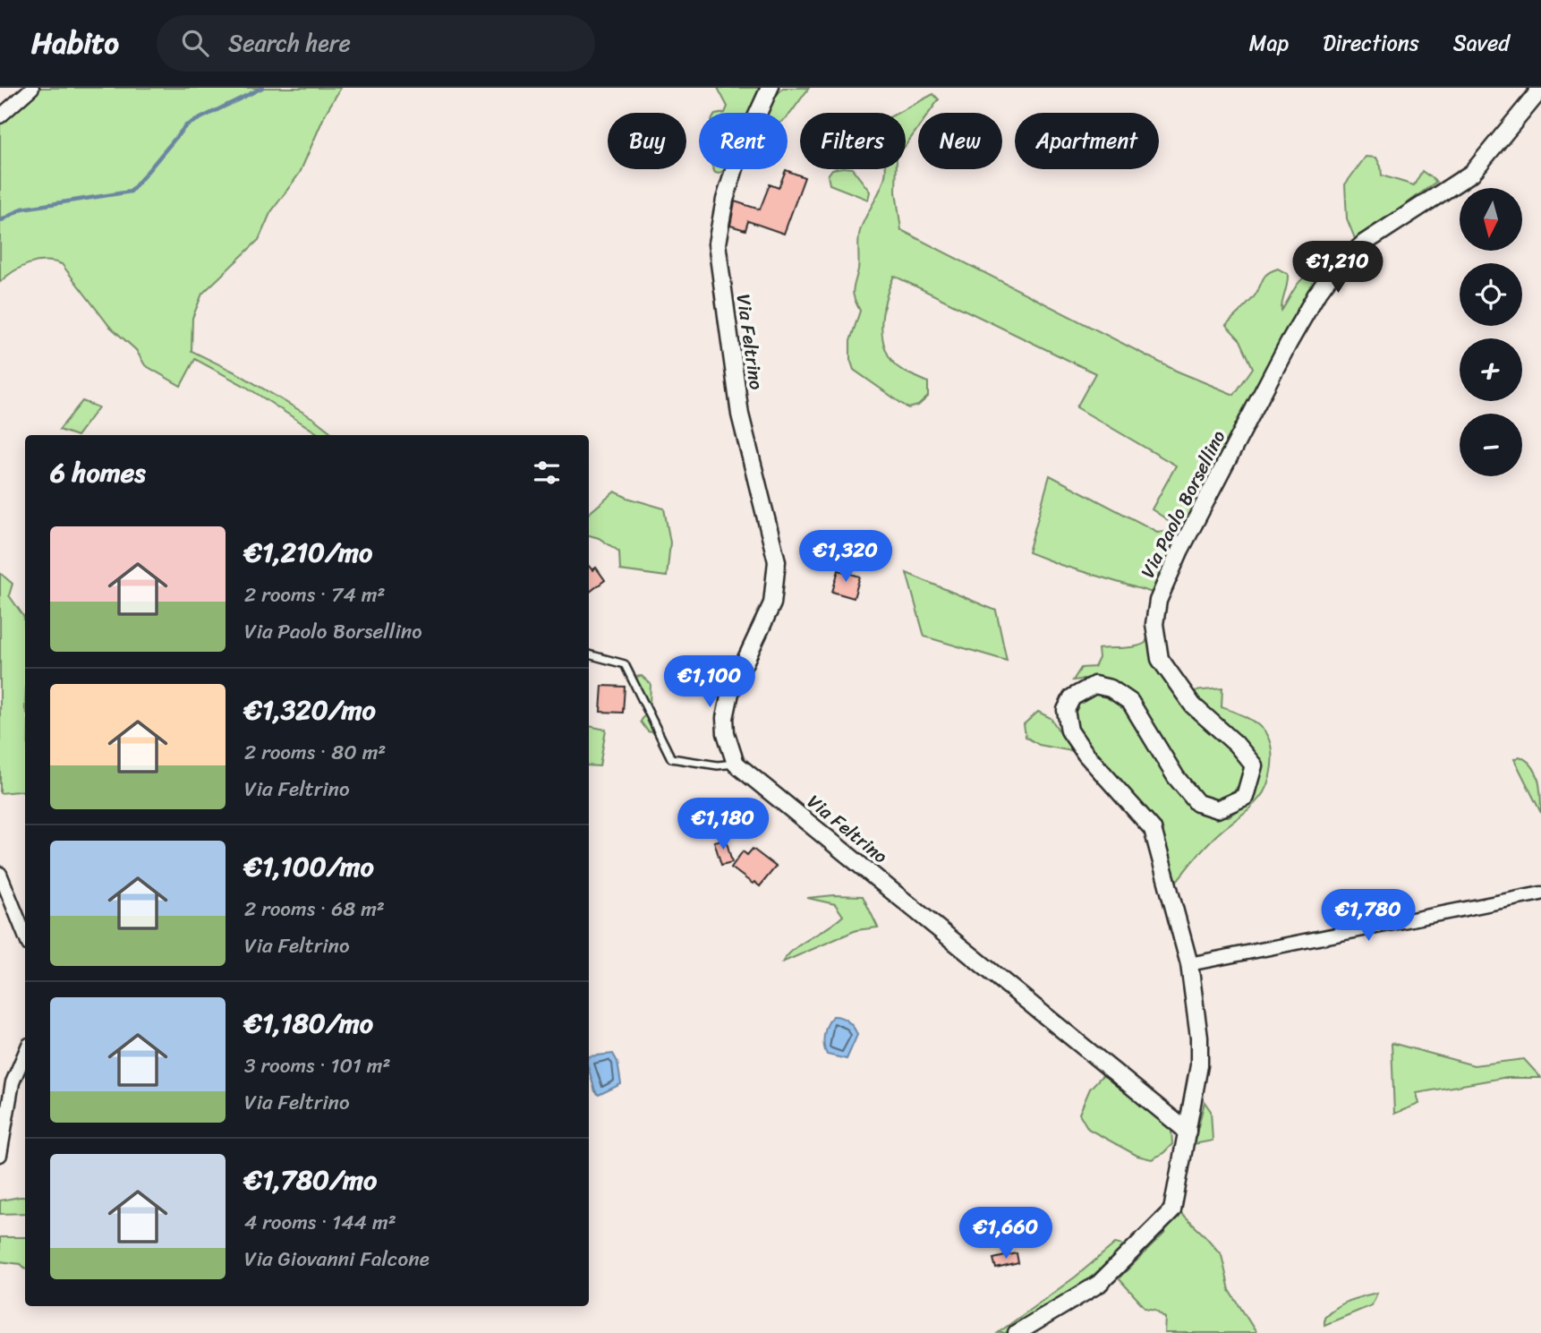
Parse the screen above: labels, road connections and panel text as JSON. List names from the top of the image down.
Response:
{
  "streets": {
    "street": ["Via Feltrino", "Via Paolo Borsellino"]
  },
  "crossings": [
    ["Via Feltrino", "Via Paolo Borsellino"]
  ],
  "north": "bottom",
  "page": {
    "header": "Habito",
    "search": "Search here",
    "nav": ["Map", "Directions", "Saved"],
    "chip": [
      "Buy",
      "Rent",
      "Filters",
      "New",
      "Apartment"
    ],
    "map_buttons": ["+", "−"],
    "price": [
      "€1,210",
      "€1,320",
      "€1,100",
      "€1,180",
      "€1,780",
      "€1,660"
    ],
    "heading": "6 homes",
    "list": [
      {
        "name": "€1,210/mo",
        "note": "2 rooms · 74 m² · Via Paolo Borsellino"
      },
      {
        "name": "€1,320/mo",
        "note": "2 rooms · 80 m² · Via Feltrino"
      },
      {
        "name": "€1,100/mo",
        "note": "2 rooms · 68 m² · Via Feltrino"
      },
      {
        "name": "€1,180/mo",
        "note": "3 rooms · 101 m² · Via Feltrino"
      },
      {
        "name": "€1,780/mo",
        "note": "4 rooms · 144 m² · Via Giovanni Falcone"
      }
    ]
  }
}
